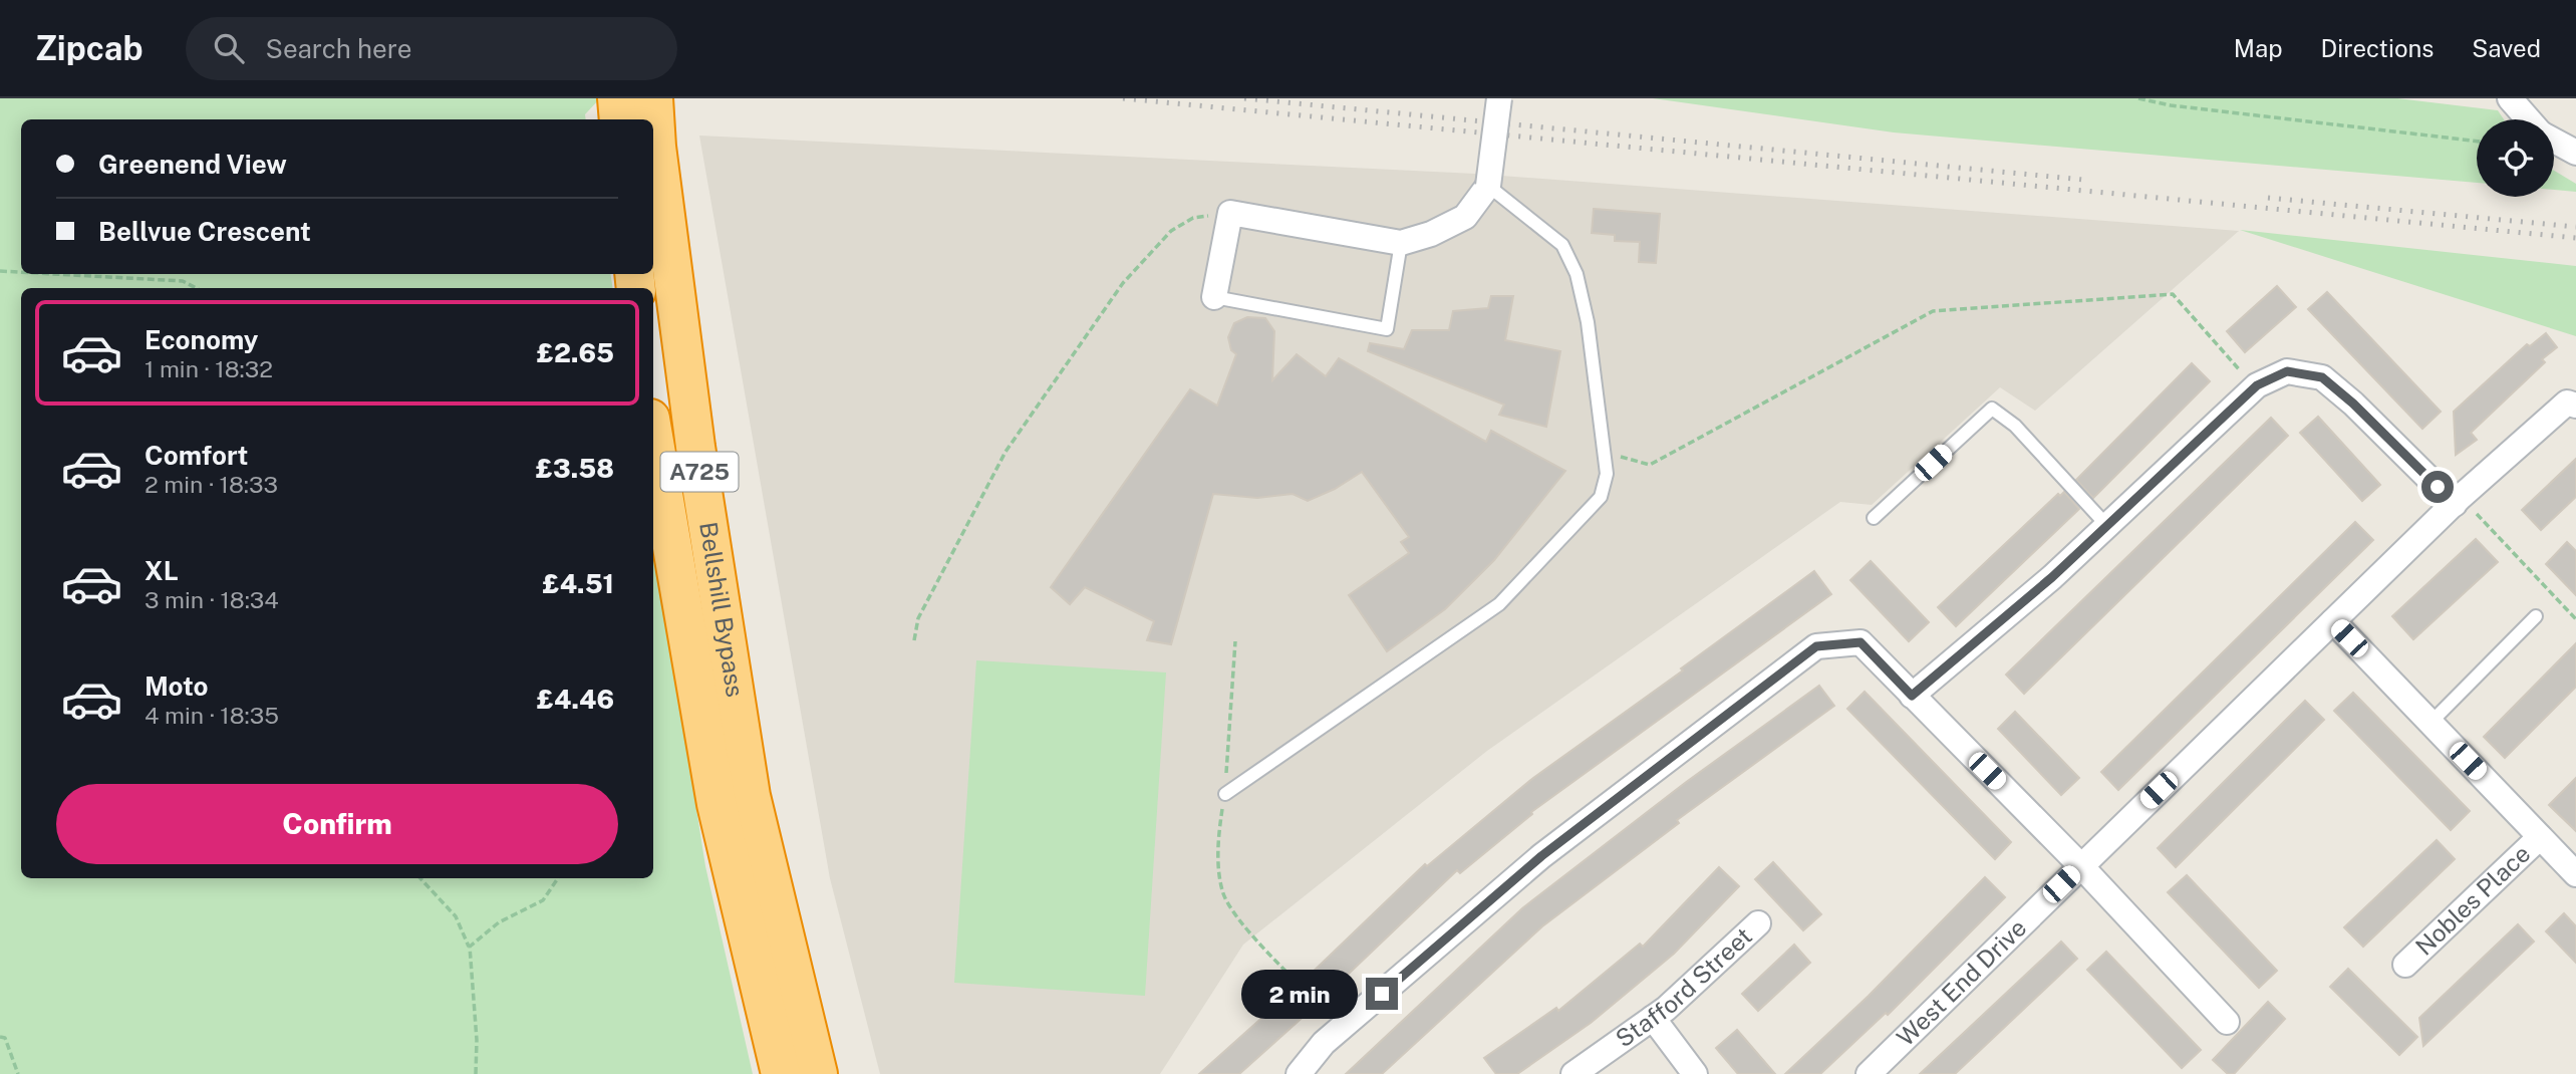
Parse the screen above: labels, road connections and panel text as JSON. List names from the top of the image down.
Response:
{
  "streets": {
    "highway": ["A725", "Bellshill Bypass"],
    "street": ["Nobles Place", "West End Drive", "Stafford Street"]
  },
  "page": {
    "header": "Zipcab",
    "search": "Search here",
    "nav": ["Map", "Directions", "Saved"],
    "banner": ["Greenend View", "Bellvue Crescent"],
    "list": [
      {
        "name": "Economy",
        "note": "1 min · 18:32",
        "value": "£2.65"
      },
      {
        "name": "Comfort",
        "note": "2 min · 18:33",
        "value": "£3.58"
      },
      {
        "name": "XL",
        "note": "3 min · 18:34",
        "value": "£4.51"
      },
      {
        "name": "Moto",
        "note": "4 min · 18:35",
        "value": "£4.46"
      }
    ],
    "buttons": "Confirm",
    "bubble": "2 min"
  }
}
